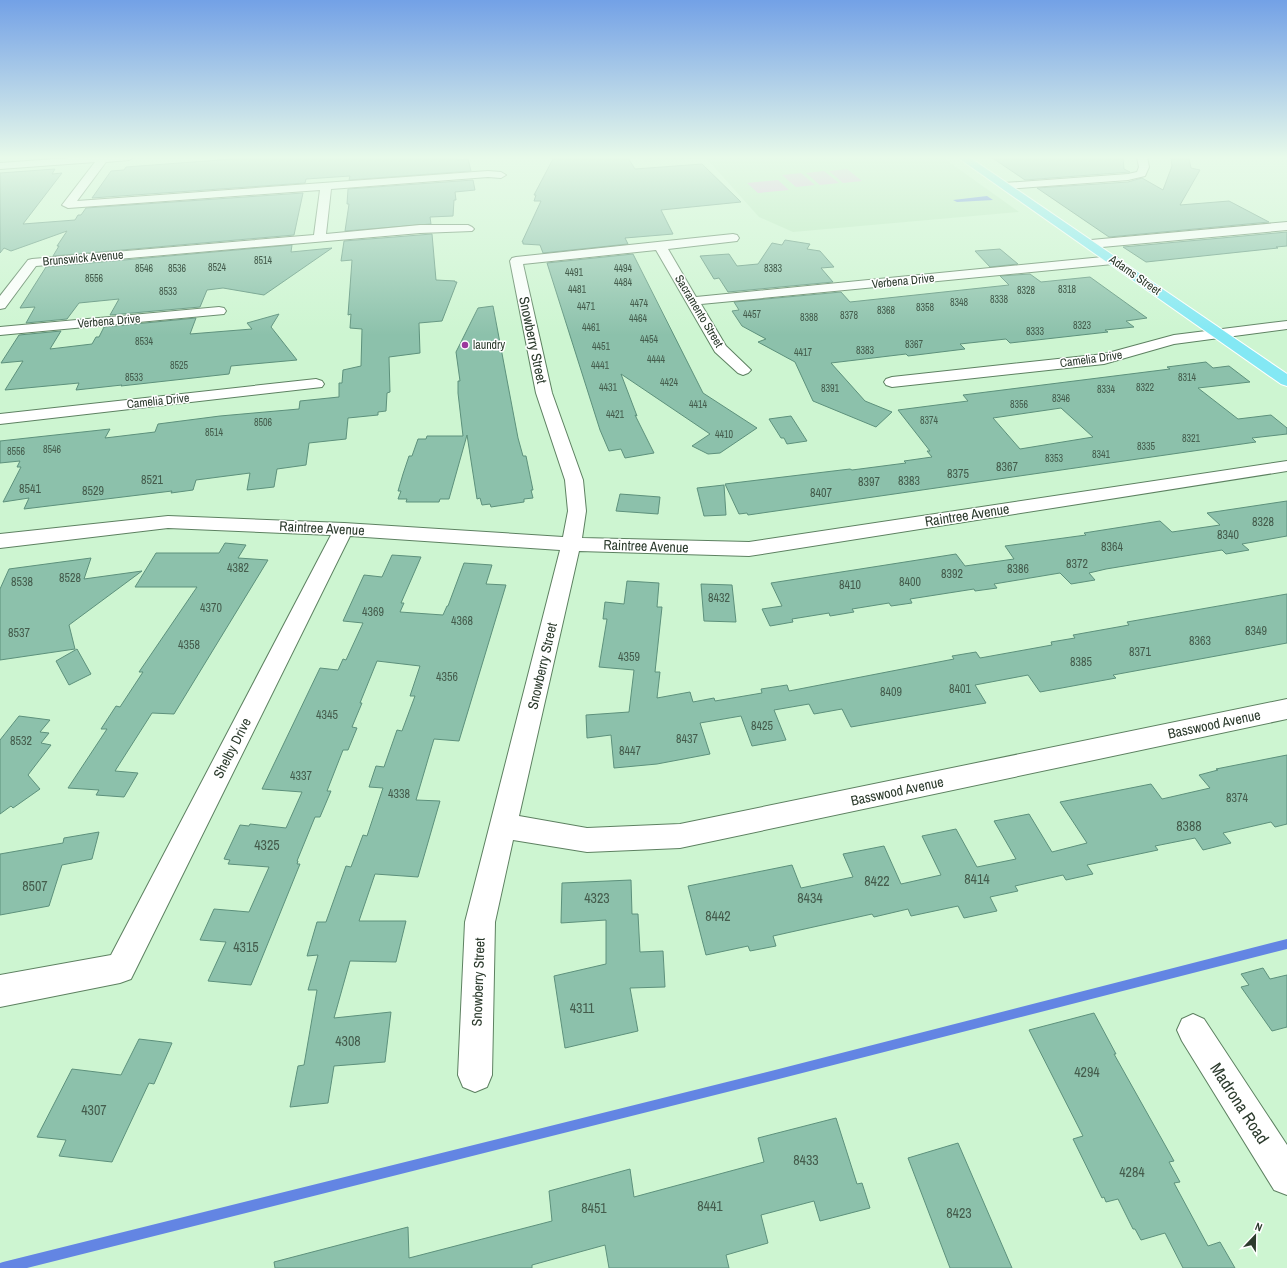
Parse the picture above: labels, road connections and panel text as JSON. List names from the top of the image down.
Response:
{
  "streets": {
    "main road": ["Adams Street"],
    "street": [
      "Brunswick Avenue",
      "Verbena Drive",
      "Sacramento Street",
      "Snowberry Street",
      "Camelia Drive",
      "Raintree Avenue",
      "Basswood Avenue",
      "Shelby Drive",
      "Madrona Road"
    ]
  },
  "crossings": [
    ["Adams Street", "Verbena Drive"],
    ["Adams Street", "Camelia Drive"],
    ["Verbena Drive", "Sacramento Street"],
    ["Sacramento Street", "Snowberry Street"],
    ["Snowberry Street", "Raintree Avenue"],
    ["Snowberry Street", "Basswood Avenue"],
    ["Raintree Avenue", "Shelby Drive"]
  ],
  "places": ["laundry"],
  "house_numbers": [
    "8514",
    "8524",
    "8546",
    "8536",
    "4494",
    "8383",
    "4491",
    "8556",
    "4484",
    "4481",
    "8318",
    "8328",
    "8533",
    "8338",
    "8348",
    "4474",
    "4471",
    "8358",
    "8368",
    "4457",
    "8378",
    "8388",
    "4464",
    "8323",
    "4461",
    "8333",
    "4454",
    "8534",
    "8367",
    "4451",
    "8383",
    "4417",
    "4444",
    "8525",
    "4441",
    "8533",
    "8314",
    "4424",
    "4431",
    "8322",
    "8391",
    "8334",
    "8346",
    "4414",
    "8356",
    "4421",
    "8374",
    "8506",
    "8514",
    "4410",
    "8321",
    "8335",
    "8546",
    "8556",
    "8341",
    "8353",
    "8367",
    "8375",
    "8521",
    "8383",
    "8397",
    "8541",
    "8529",
    "8407",
    "8328",
    "8340",
    "8364",
    "8372",
    "4382",
    "8386",
    "8392",
    "8528",
    "8538",
    "8400",
    "8410",
    "8432",
    "4370",
    "4369",
    "4368",
    "8349",
    "8537",
    "8363",
    "4358",
    "8371",
    "4359",
    "8385",
    "4356",
    "8401",
    "8409",
    "4345",
    "8425",
    "8437",
    "8532",
    "8447",
    "4337",
    "4338",
    "8374",
    "8388",
    "4325",
    "8414",
    "8422",
    "8507",
    "4323",
    "8434",
    "8442",
    "4315",
    "4311",
    "4308",
    "4294",
    "4307",
    "8433",
    "4284",
    "8441",
    "8451",
    "8423"
  ],
  "north": "top"
}
